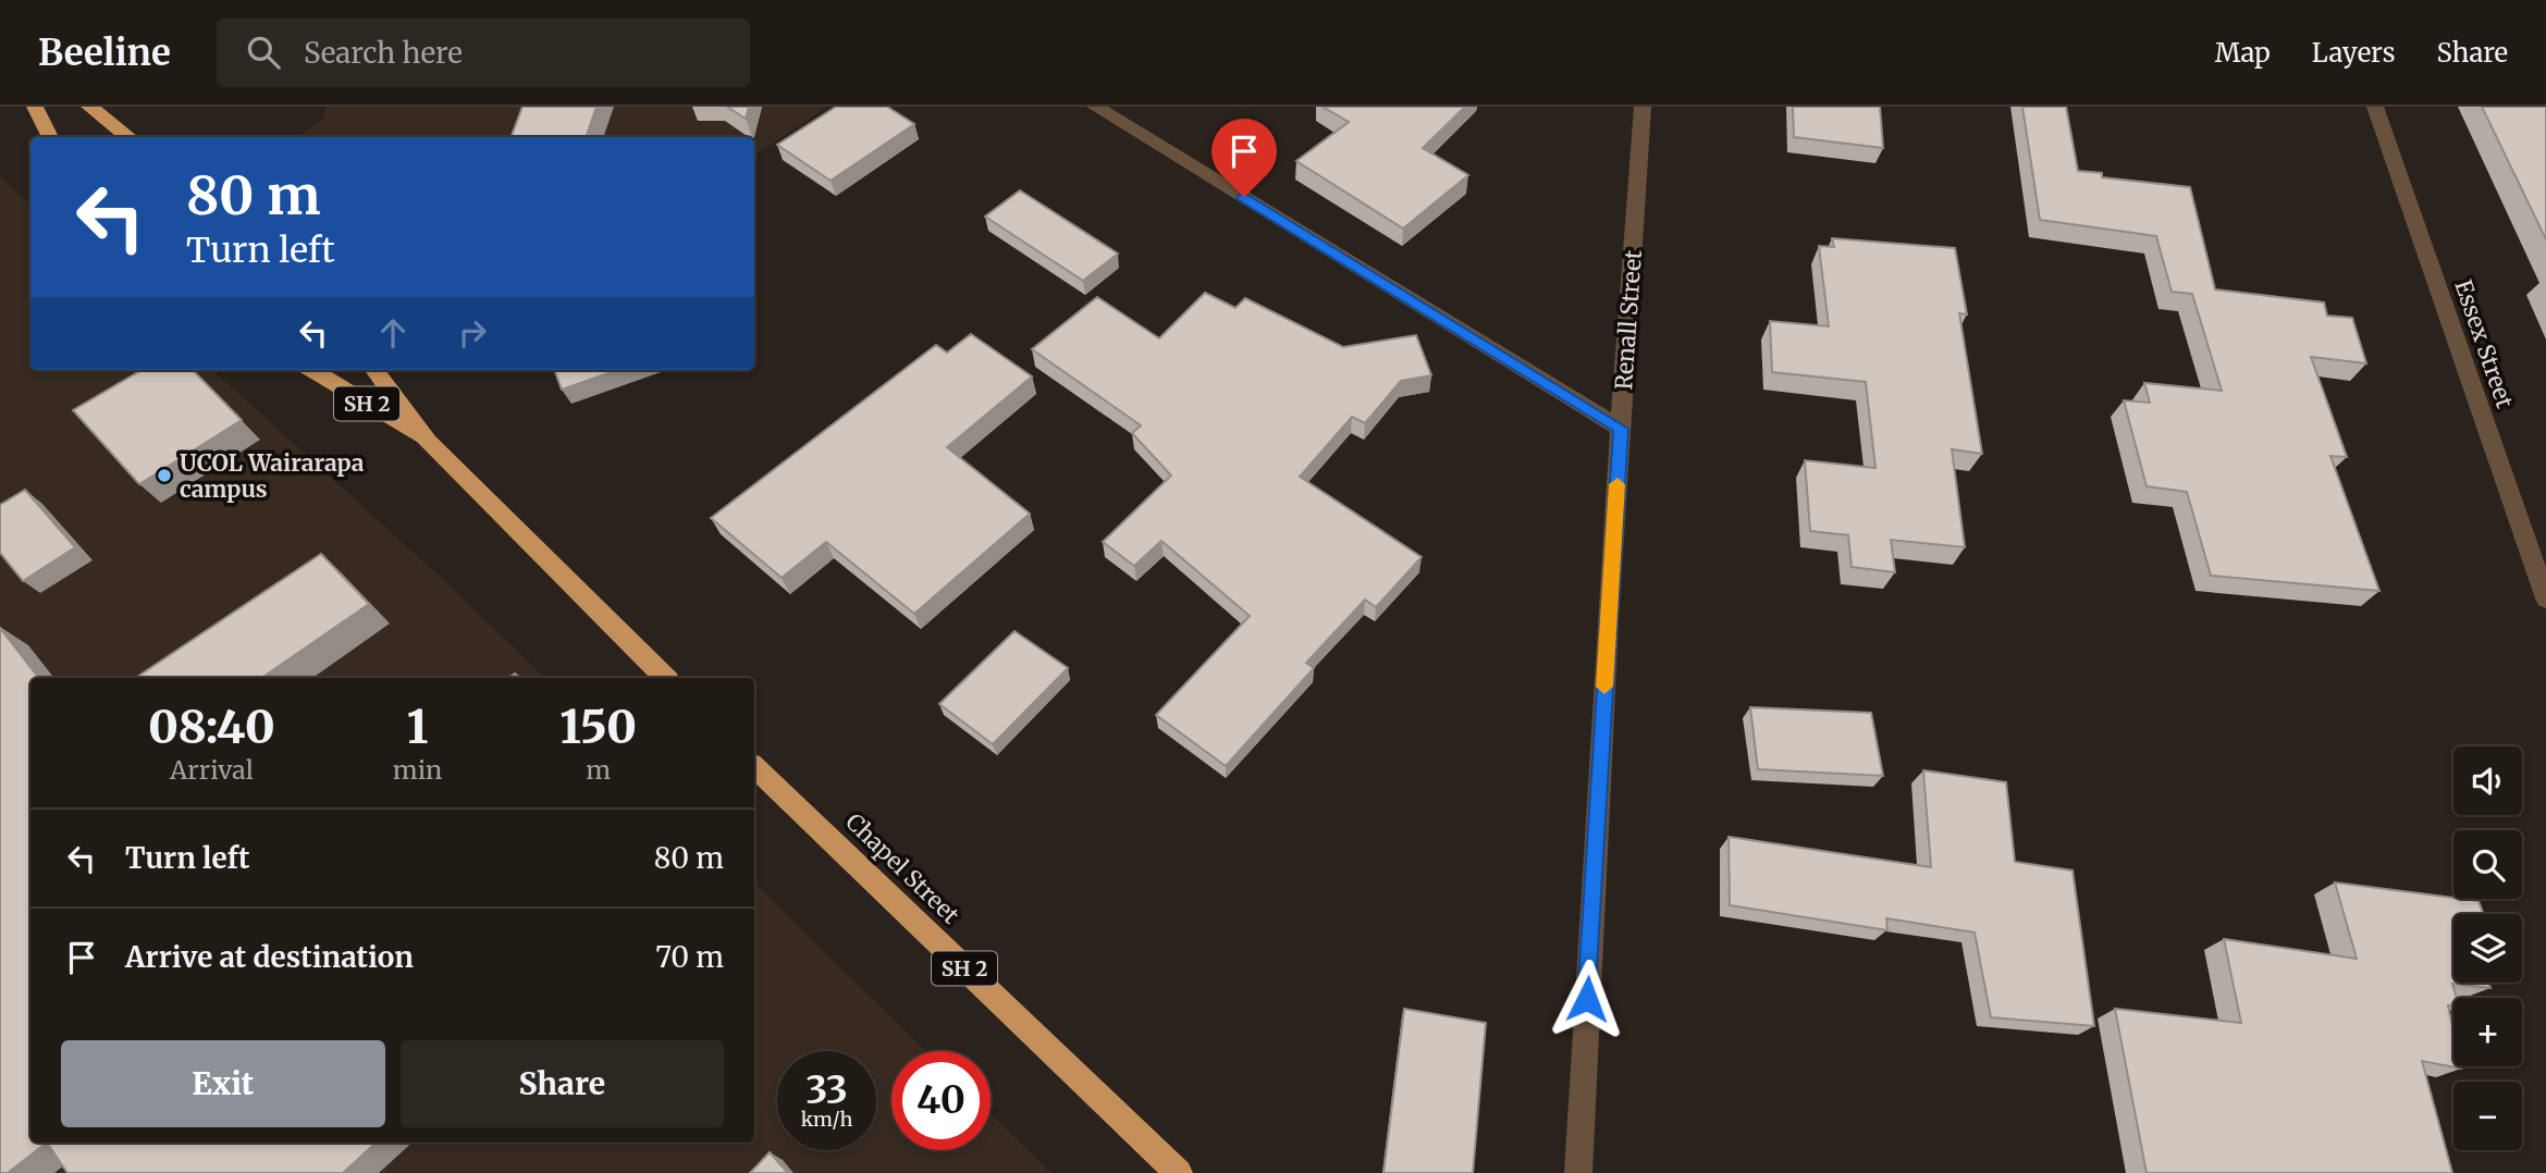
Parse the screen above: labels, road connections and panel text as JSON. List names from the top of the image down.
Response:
{
  "streets": {
    "highway": ["SH 2", "Chapel Street"],
    "street": ["Renall Street", "Essex Street"]
  },
  "places": ["UCOL Wairarapa campus"],
  "page": {
    "header": "Beeline",
    "search": "Search here",
    "nav": ["Map", "Layers", "Share"],
    "turn": ["80 m", "Turn left"],
    "eta": [
      "08:40",
      "Arrival",
      "1",
      "min",
      "150",
      "m"
    ],
    "map_buttons": ["+", "−"],
    "list": [
      {
        "name": "Turn left",
        "value": "80 m"
      },
      {
        "name": "Arrive at destination",
        "value": "70 m"
      }
    ],
    "buttons": ["Exit", "Share"],
    "speed": "33 km/h",
    "limit": "40"
  }
}
